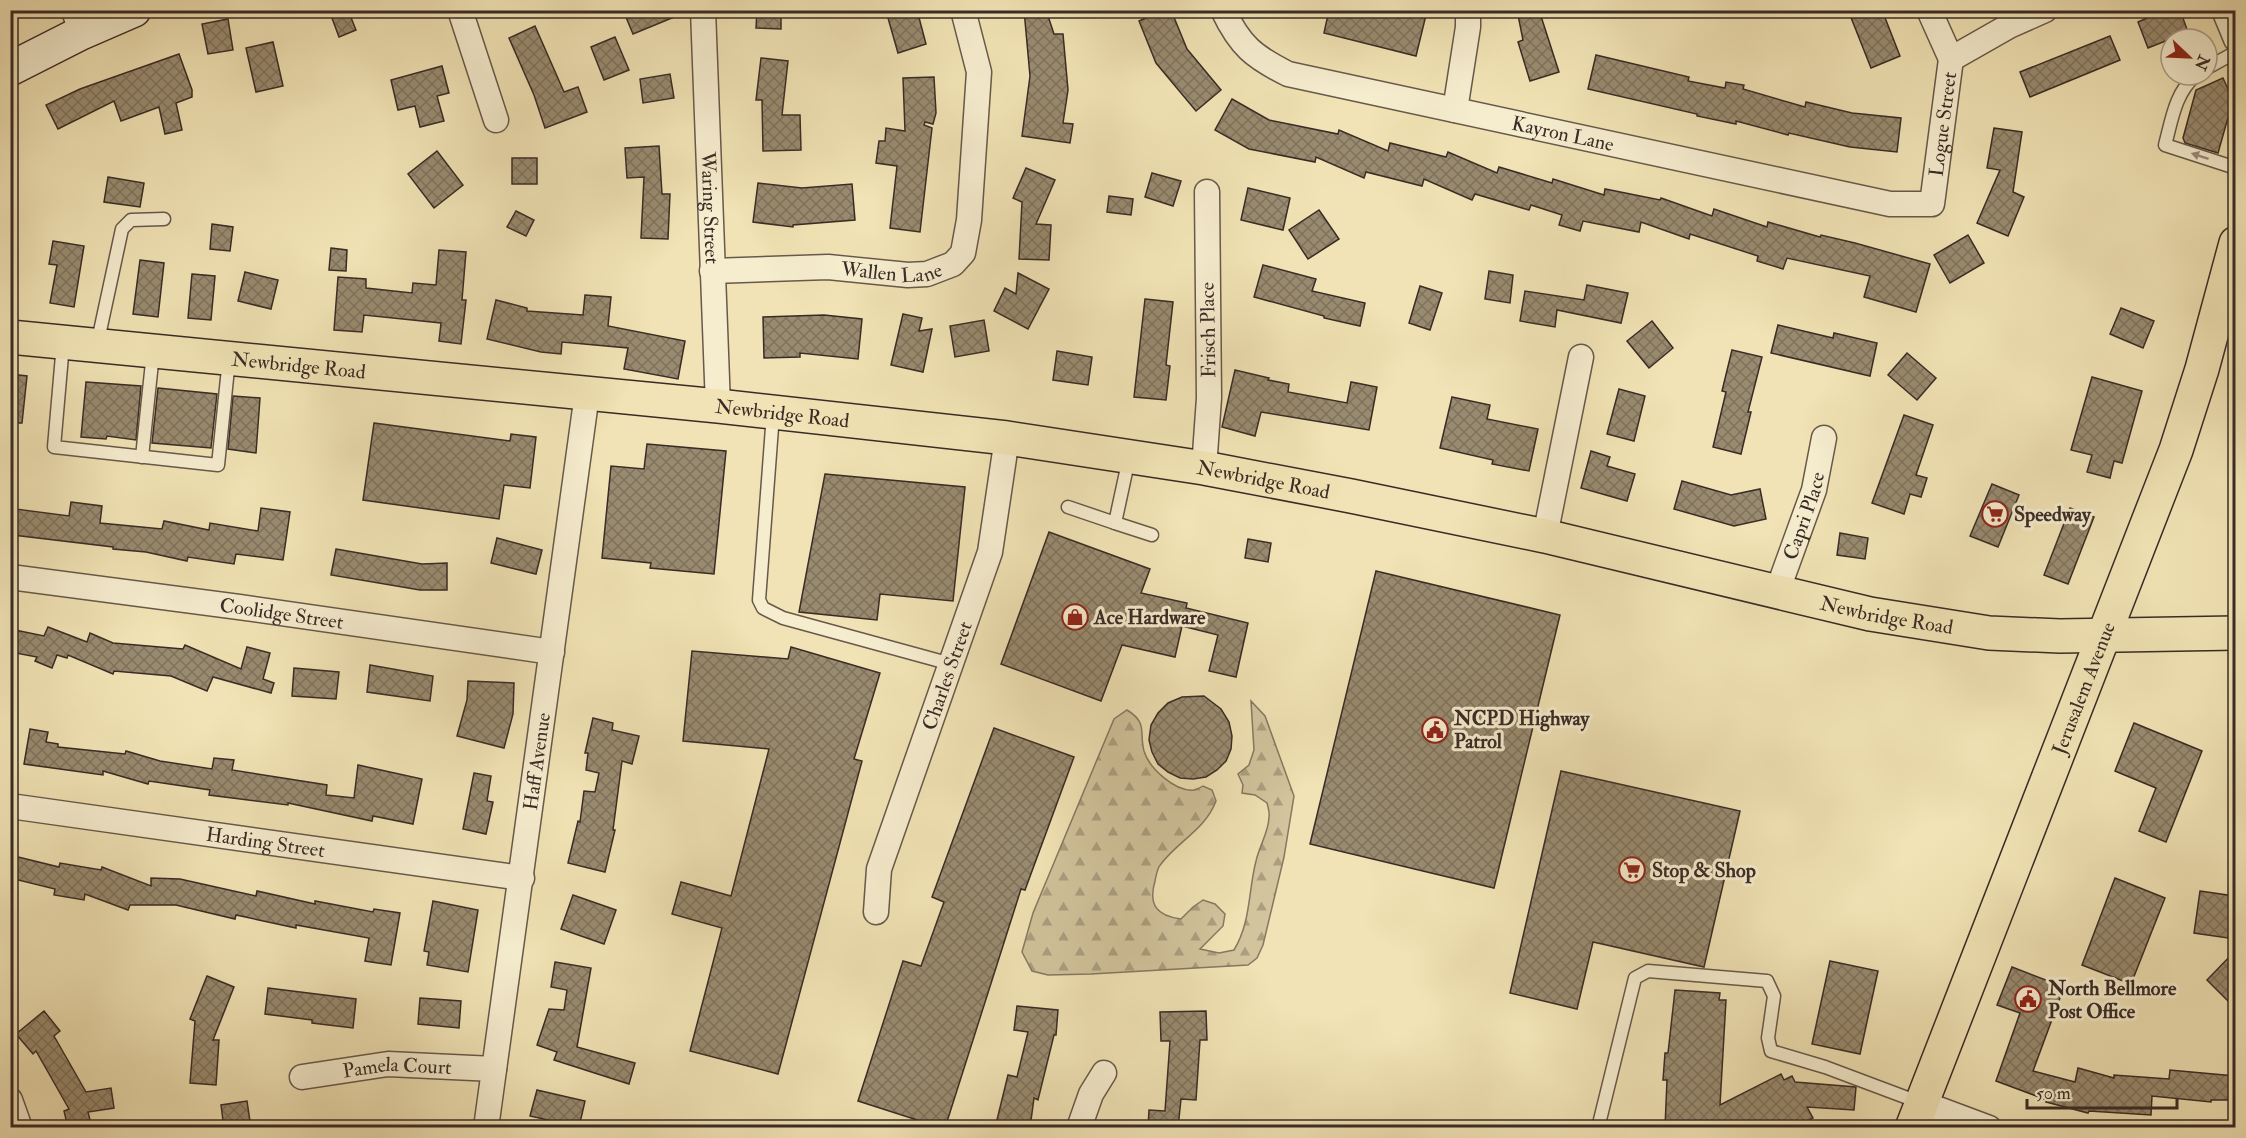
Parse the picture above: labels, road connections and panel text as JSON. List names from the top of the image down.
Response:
{
  "streets": {
    "main road": ["Newbridge Road", "Jerusalem Avenue"],
    "street": [
      "Logue Street",
      "Kayron Lane",
      "Waring Street",
      "Wallen Lane",
      "Frisch Place",
      "Capri Place",
      "Coolidge Street",
      "Charles Street",
      "Haff Avenue",
      "Harding Street",
      "Pamela Court"
    ]
  },
  "crossings": [
    ["Logue Street", "Kayron Lane"],
    ["Waring Street", "Wallen Lane"],
    ["Waring Street", "Newbridge Road"],
    ["Frisch Place", "Newbridge Road"],
    ["Newbridge Road", "Capri Place"],
    ["Newbridge Road", "Charles Street"],
    ["Newbridge Road", "Jerusalem Avenue"],
    ["Newbridge Road", "Haff Avenue"],
    ["Coolidge Street", "Haff Avenue"],
    ["Haff Avenue", "Harding Street"],
    ["Haff Avenue", "Pamela Court"]
  ],
  "places": {
    "supermarket": ["Speedway", "Stop & Shop"],
    "shop": ["Ace Hardware"],
    "public building": ["NCPD Highway Patrol", "North Bellmore Post Office"]
  },
  "scale_bar": "50 m",
  "north": "bottom right"
}
